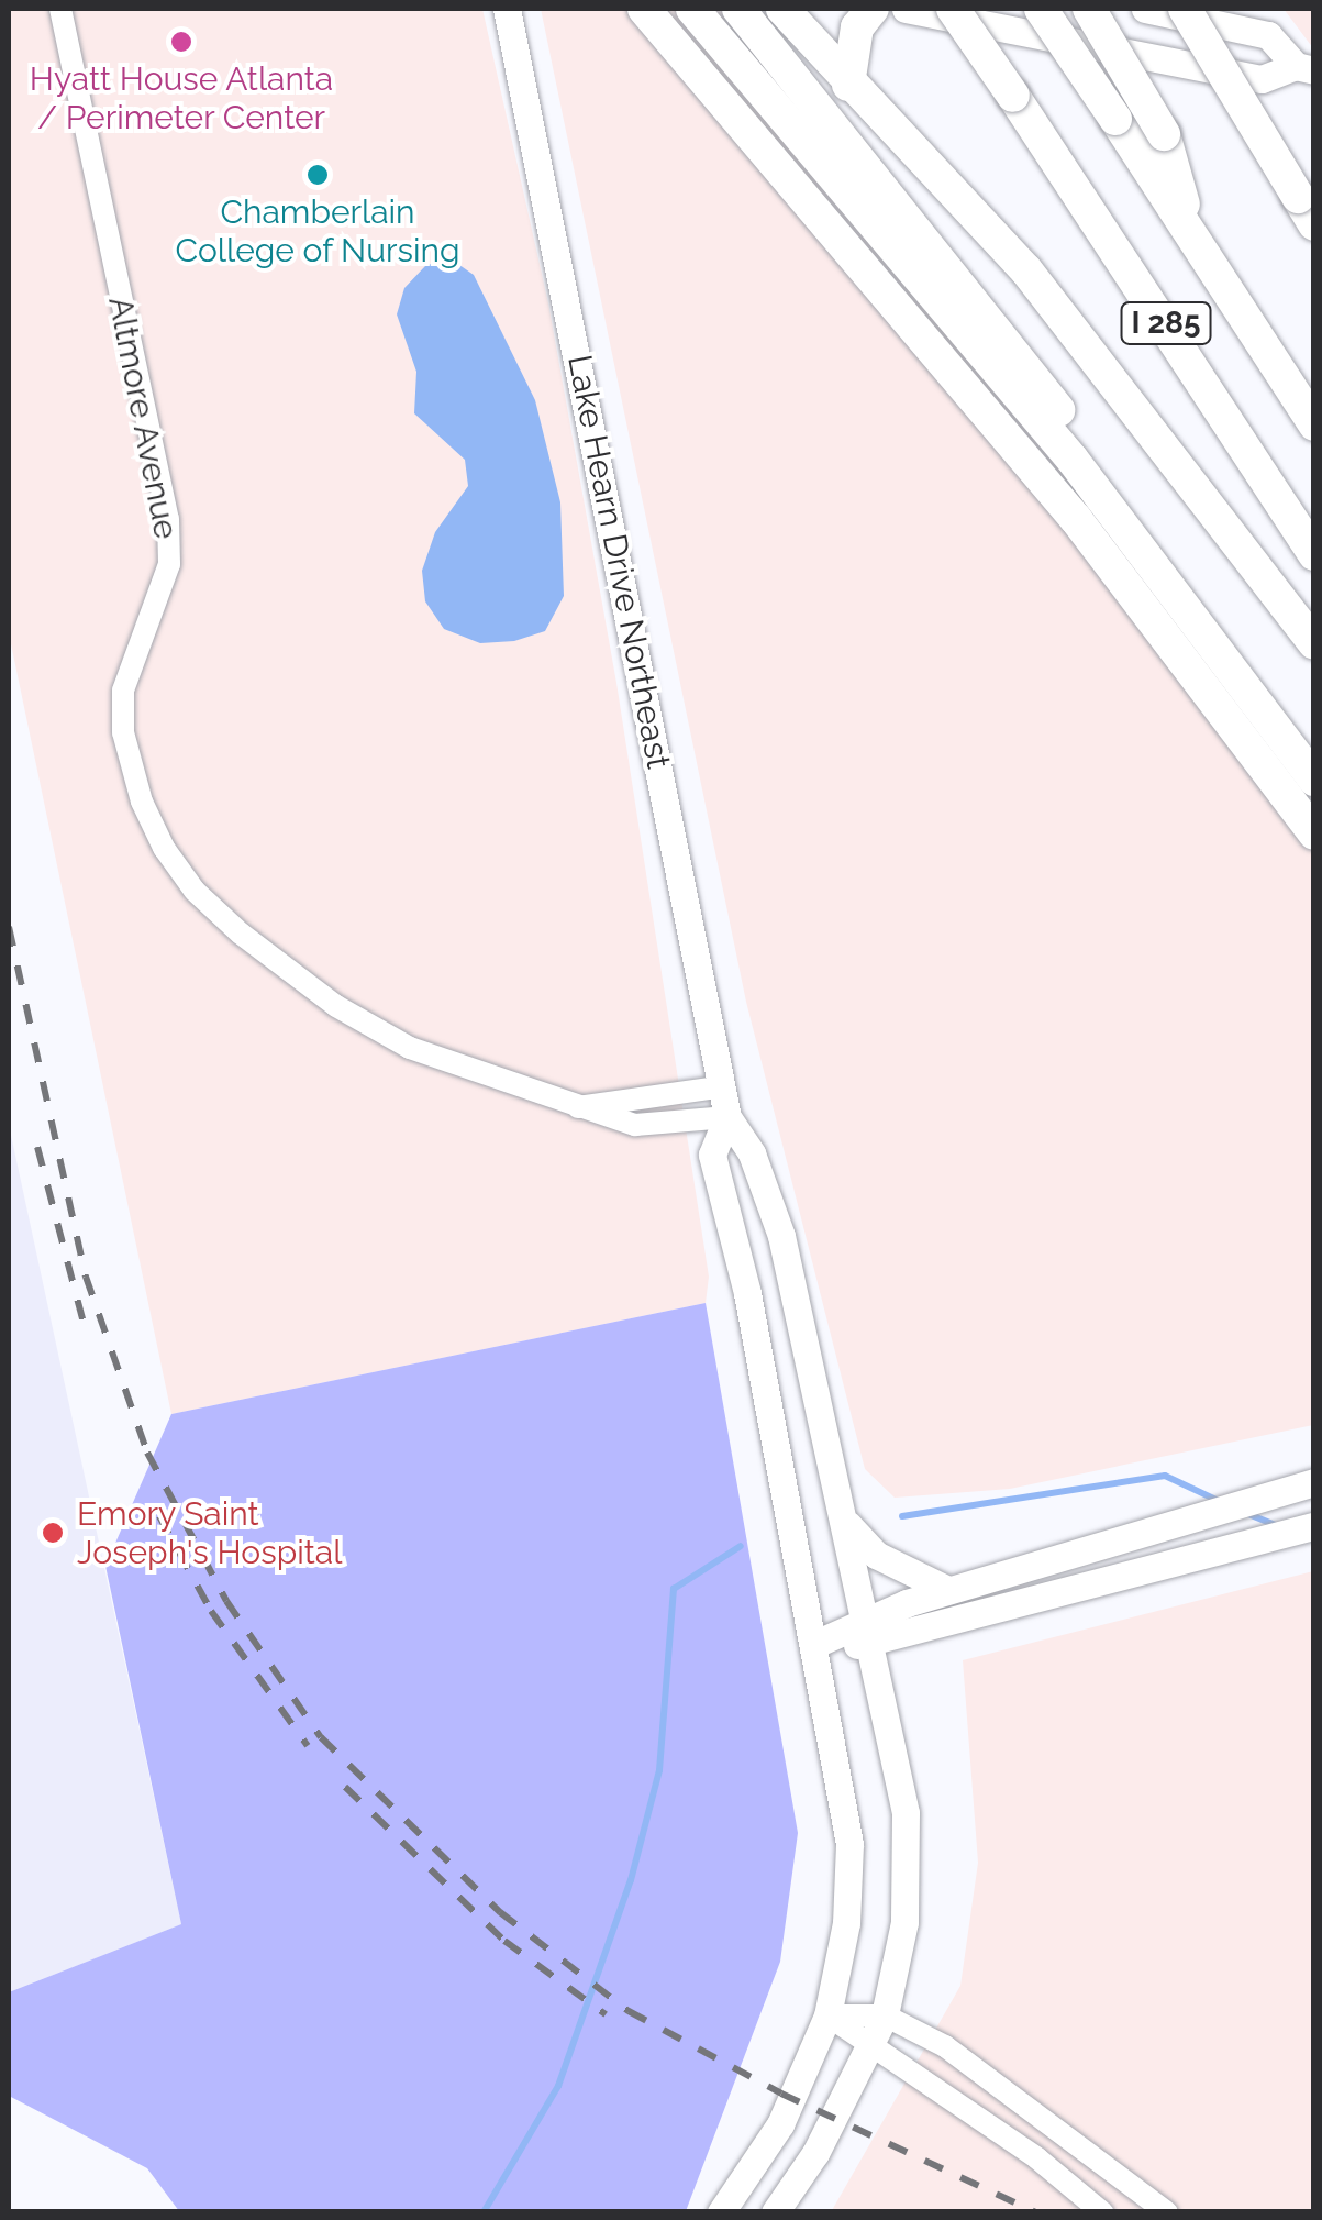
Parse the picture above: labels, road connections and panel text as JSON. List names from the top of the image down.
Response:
{
  "streets": {
    "highway": ["I 285"],
    "main road": ["Lake Hearn Drive Northeast"],
    "street": ["Altmore Avenue"]
  },
  "crossings": [
    ["Altmore Avenue", "Lake Hearn Drive Northeast"]
  ],
  "places": ["Hyatt House Atlanta / Perimeter Center", "Chamberlain College of Nursing", "Emory Saint Joseph's Hospital"]
}
